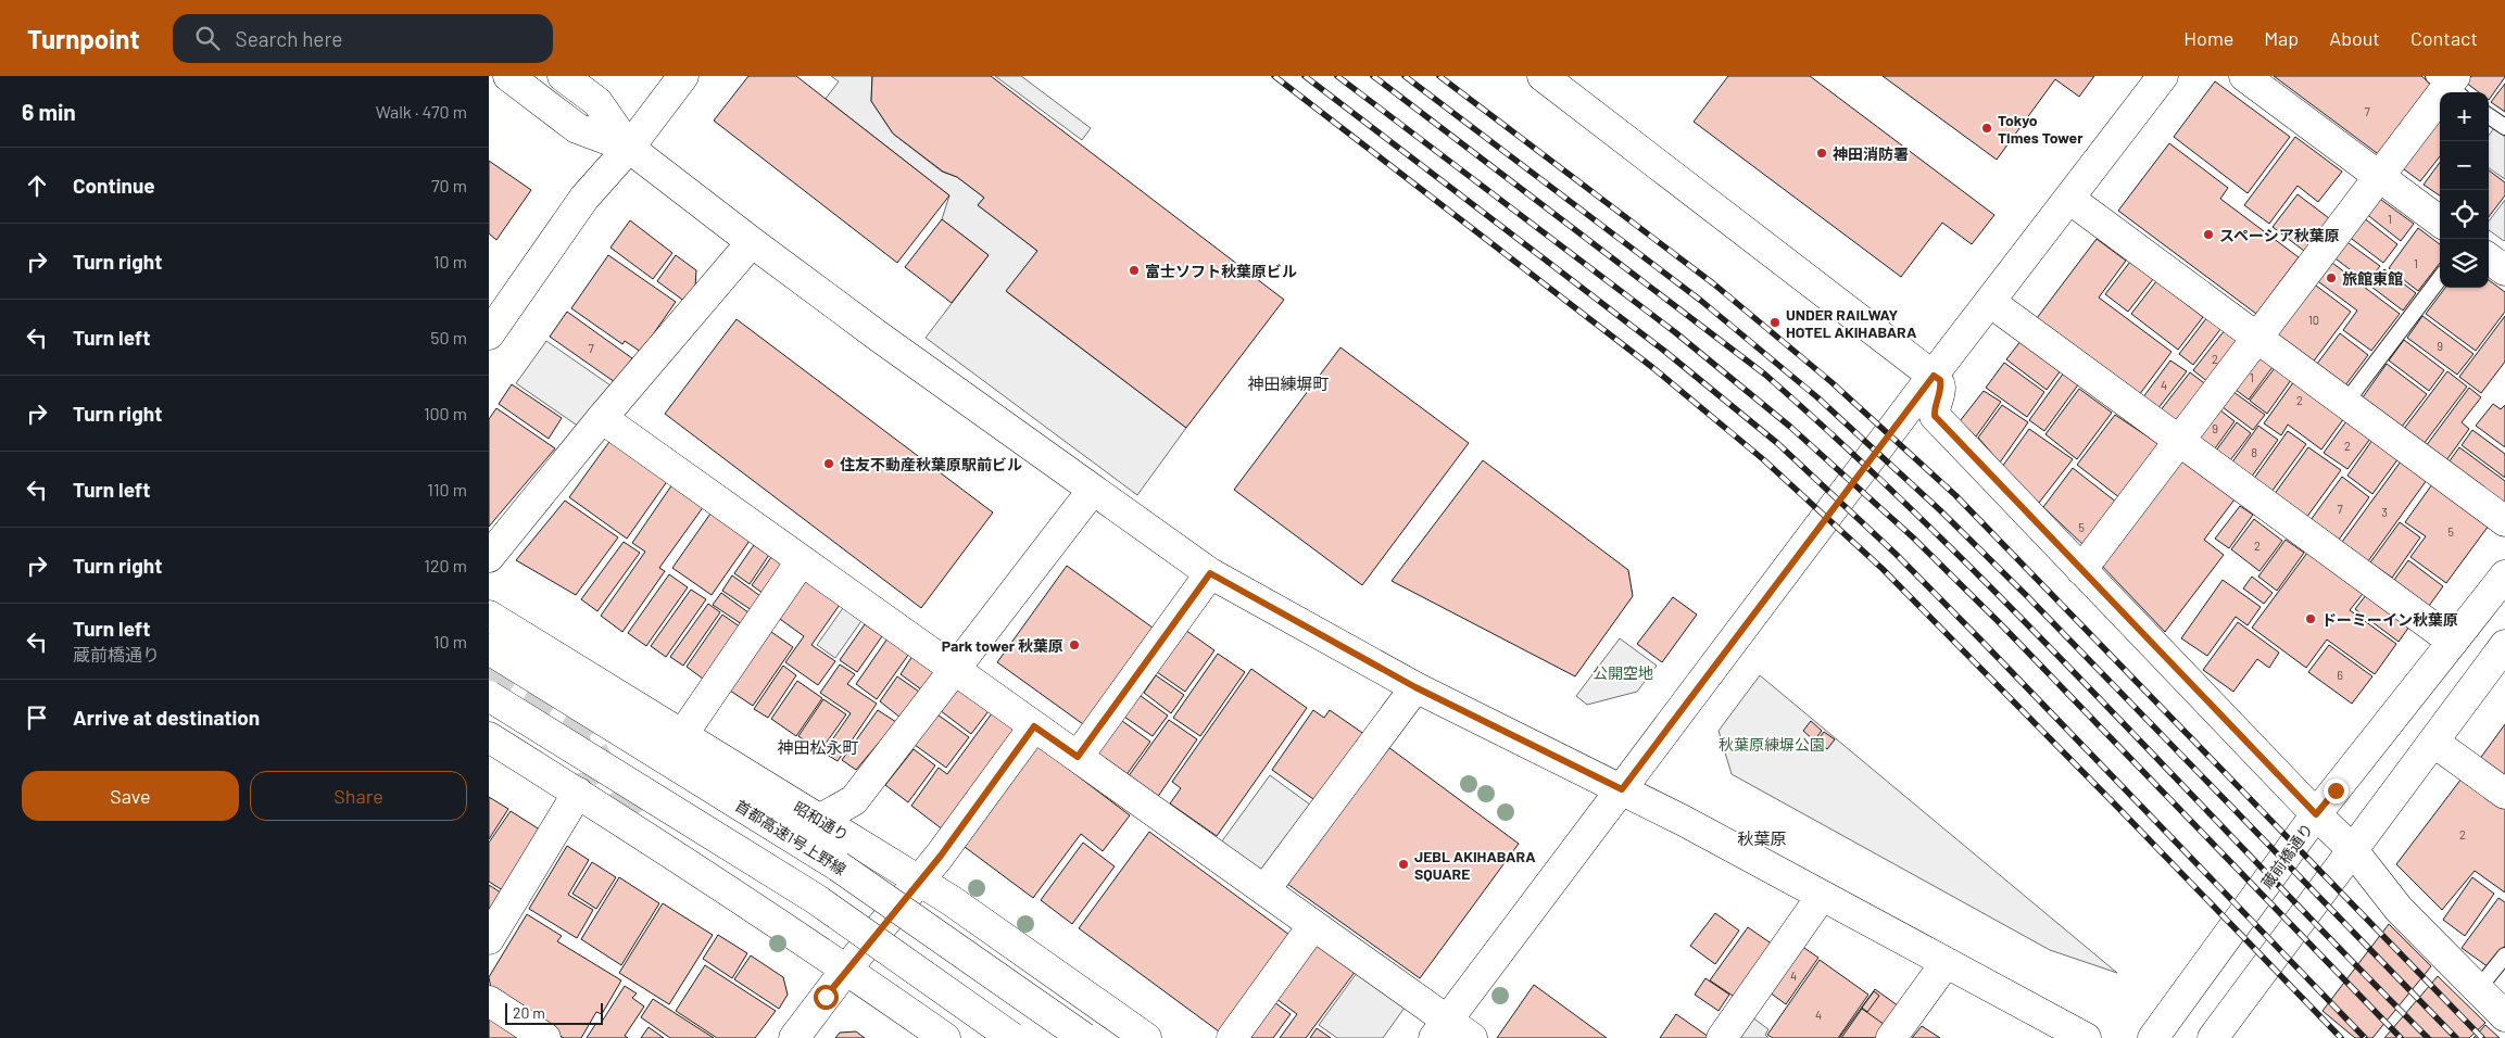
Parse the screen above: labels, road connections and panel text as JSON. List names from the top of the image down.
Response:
{
  "streets": {
    "main road": ["昭和通り", "首都高速1号上野線", "蔵前橋通り"]
  },
  "districts": ["神田練塀町", "神田松永町", "秋葉原"],
  "parks": ["公開空地", "秋葉原練塀公園"],
  "places": [
    "Tokyo Times Tower",
    "神田消防署",
    "スペーシア秋葉原",
    "富士ソフト秋葉原ビル",
    "旅館東館",
    "UNDER RAILWAY HOTEL AKIHABARA",
    "住友不動産秋葉原駅前ビル",
    "ドーミーイン秋葉原",
    "Park tower 秋葉原",
    "JEBL AKIHABARA SQUARE"
  ],
  "house_numbers": [
    "7",
    "1",
    "1",
    "10",
    "9",
    "7",
    "2",
    "1",
    "4",
    "2",
    "9",
    "2",
    "8",
    "7",
    "3",
    "5",
    "5",
    "2",
    "6",
    "2",
    "4",
    "4"
  ],
  "scale_bar": "20 m",
  "page": {
    "header": "Turnpoint",
    "search": "Search here",
    "nav": [
      "Home",
      "Map",
      "About",
      "Contact"
    ],
    "heading": ["6 min", "Walk · 470 m"],
    "map_buttons": ["+", "−"],
    "list": [
      ["Continue", "70 m"],
      ["Turn right", "10 m"],
      ["Turn left", "50 m"],
      ["Turn right", "100 m"],
      ["Turn left", "110 m"],
      ["Turn right", "120 m"],
      ["Turn left", "蔵前橋通り", "10 m"],
      "Arrive at destination"
    ],
    "buttons": ["Save", "Share"],
    "scale": "20 m"
  }
}
